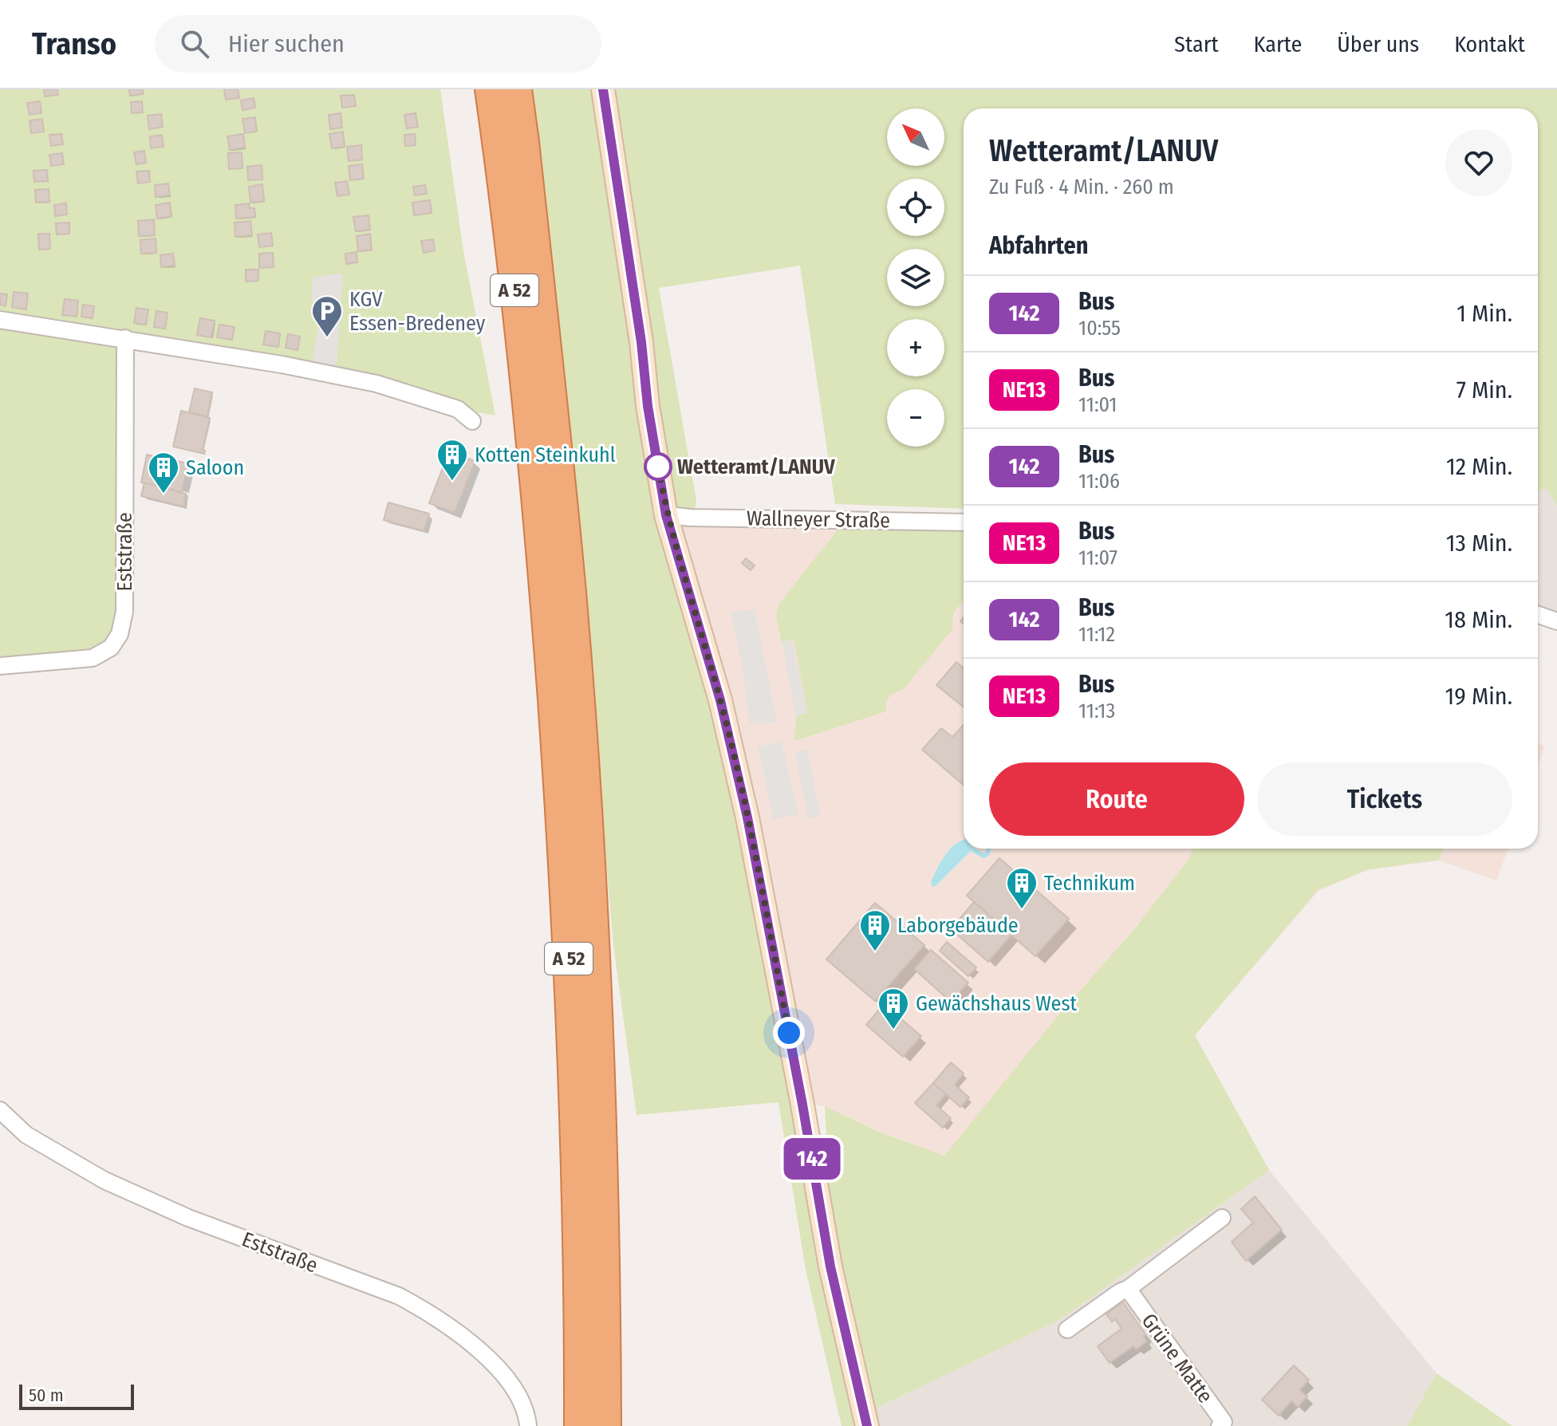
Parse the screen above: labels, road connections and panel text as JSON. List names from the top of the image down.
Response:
{
  "streets": {
    "highway": ["A 52"],
    "street": ["Wallneyer Straße", "Eststraße", "Grüne Matte"]
  },
  "places": {
    "parking": ["KGV Essen-Bredeney"],
    "other": ["Wetteramt/LANUV"],
    "building": [
      "Kotten Steinkuhl",
      "Saloon",
      "Technikum",
      "Laborgebäude",
      "Gewächshaus West"
    ]
  },
  "lines": ["bus line 142"],
  "scale_bar": "50 m",
  "north": "top left",
  "page": {
    "header": "Transo",
    "search": "Hier suchen",
    "nav": [
      "Start",
      "Karte",
      "Über uns",
      "Kontakt"
    ],
    "on_map": "142",
    "map_buttons": ["+", "−"],
    "heading": [
      ["Wetteramt/LANUV", "Zu Fuß · 4 Min. · 260 m"],
      "Abfahrten"
    ],
    "list": [
      {
        "mark": "142",
        "name": "Bus",
        "note": "10:55",
        "value": "1 Min."
      },
      {
        "mark": "NE13",
        "name": "Bus",
        "note": "11:01",
        "value": "7 Min."
      },
      {
        "mark": "142",
        "name": "Bus",
        "note": "11:06",
        "value": "12 Min."
      },
      {
        "mark": "NE13",
        "name": "Bus",
        "note": "11:07",
        "value": "13 Min."
      },
      {
        "mark": "142",
        "name": "Bus",
        "note": "11:12",
        "value": "18 Min."
      },
      {
        "mark": "NE13",
        "name": "Bus",
        "note": "11:13",
        "value": "19 Min."
      }
    ],
    "buttons": ["Route", "Tickets"],
    "scale": "50 m"
  }
}
